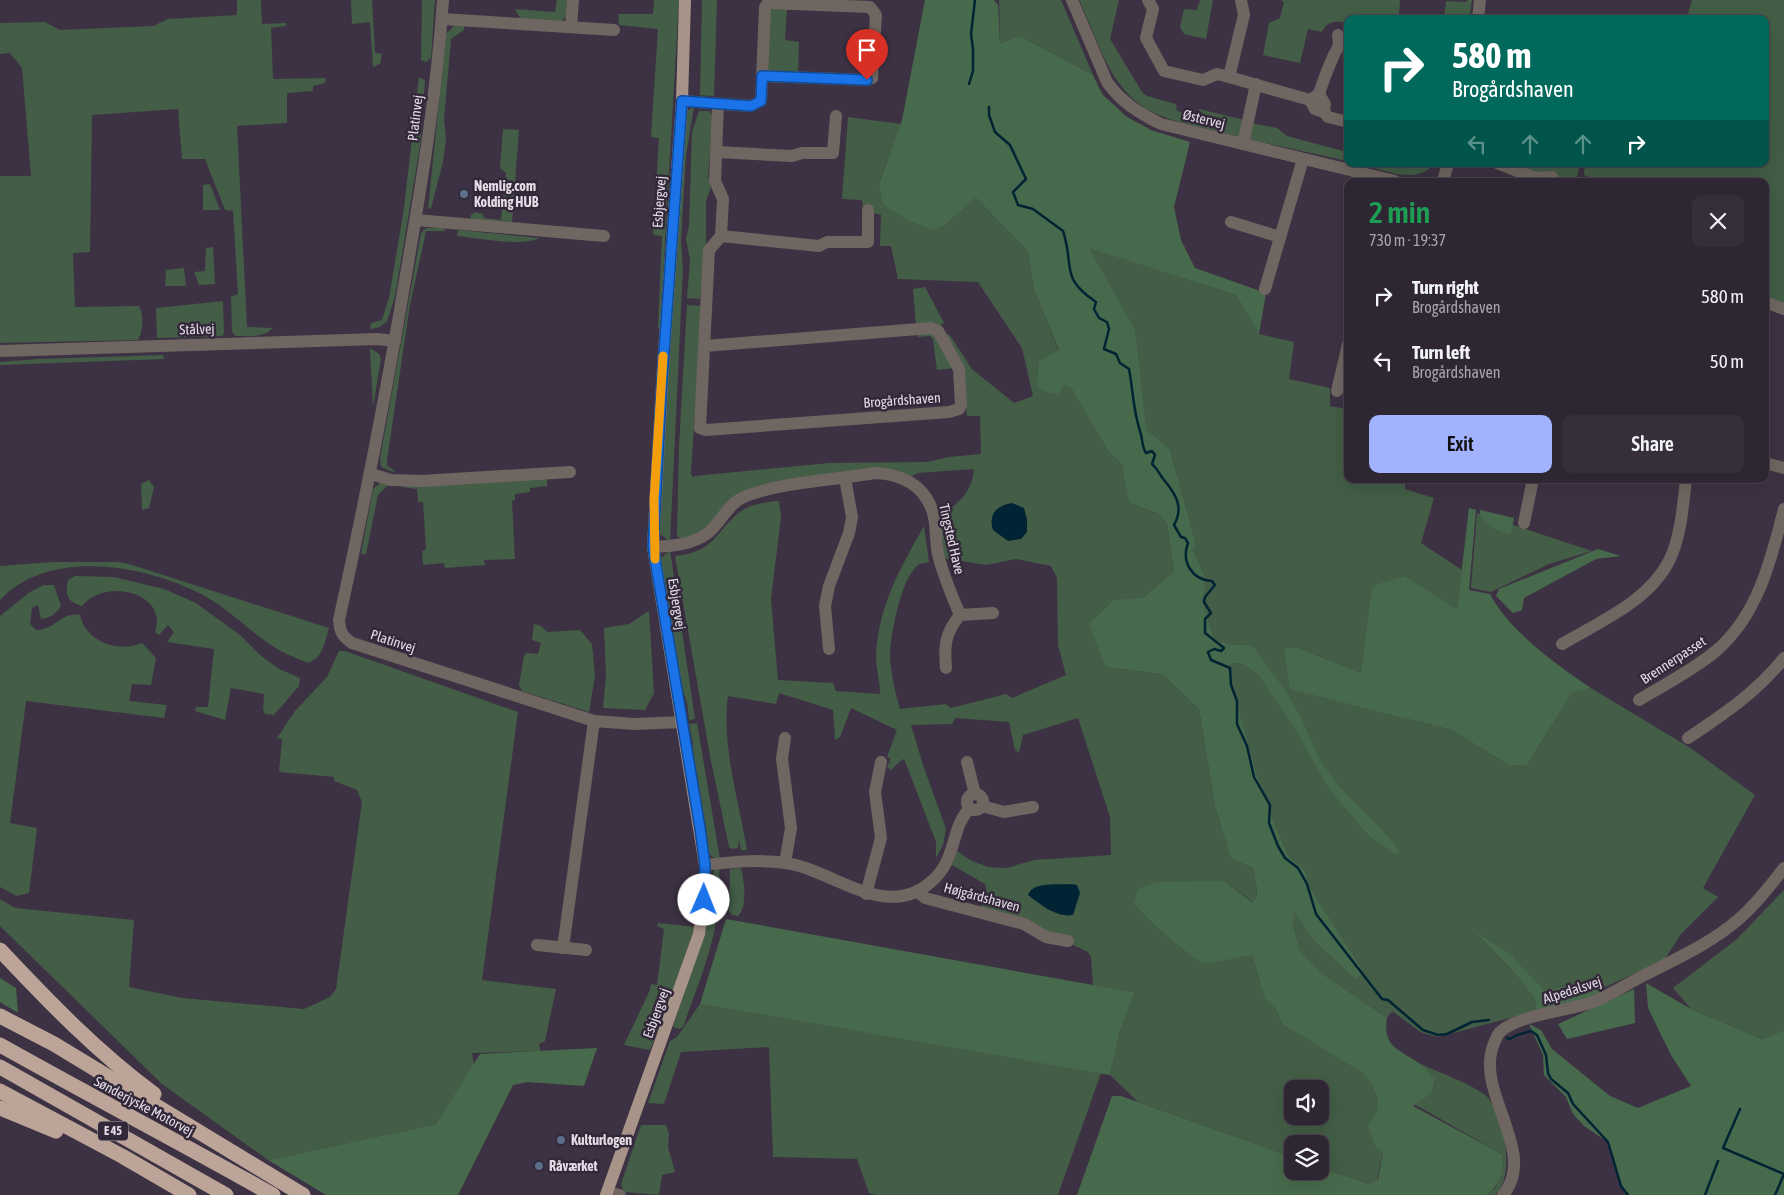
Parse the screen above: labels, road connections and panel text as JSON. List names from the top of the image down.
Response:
{
  "streets": {
    "highway": ["Sønderjyske Motorvej", "E 45"],
    "main road": ["Esbjergvej"],
    "street": [
      "Platinvej",
      "Østervej",
      "Stålvej",
      "Brogårdshaven",
      "Tingsted Have",
      "Brennerpasset",
      "Højgårdshaven",
      "Alpedalsvej"
    ]
  },
  "crossings": [
    ["Platinvej", "Esbjergvej"],
    ["Platinvej", "Stålvej"],
    ["Esbjergvej", "Tingsted Have"],
    ["Esbjergvej", "Højgårdshaven"]
  ],
  "places": ["Nemlig.com Kolding HUB", "Kulturlogen", "Råværket"],
  "page": {
    "turn": ["580 m", "Brogårdshaven"],
    "heading": ["2 min", "730 m · 19:37"],
    "list": [
      {
        "name": "Turn right",
        "note": "Brogårdshaven",
        "value": "580 m"
      },
      {
        "name": "Turn left",
        "note": "Brogårdshaven",
        "value": "50 m"
      }
    ],
    "buttons": ["Exit", "Share"]
  }
}
